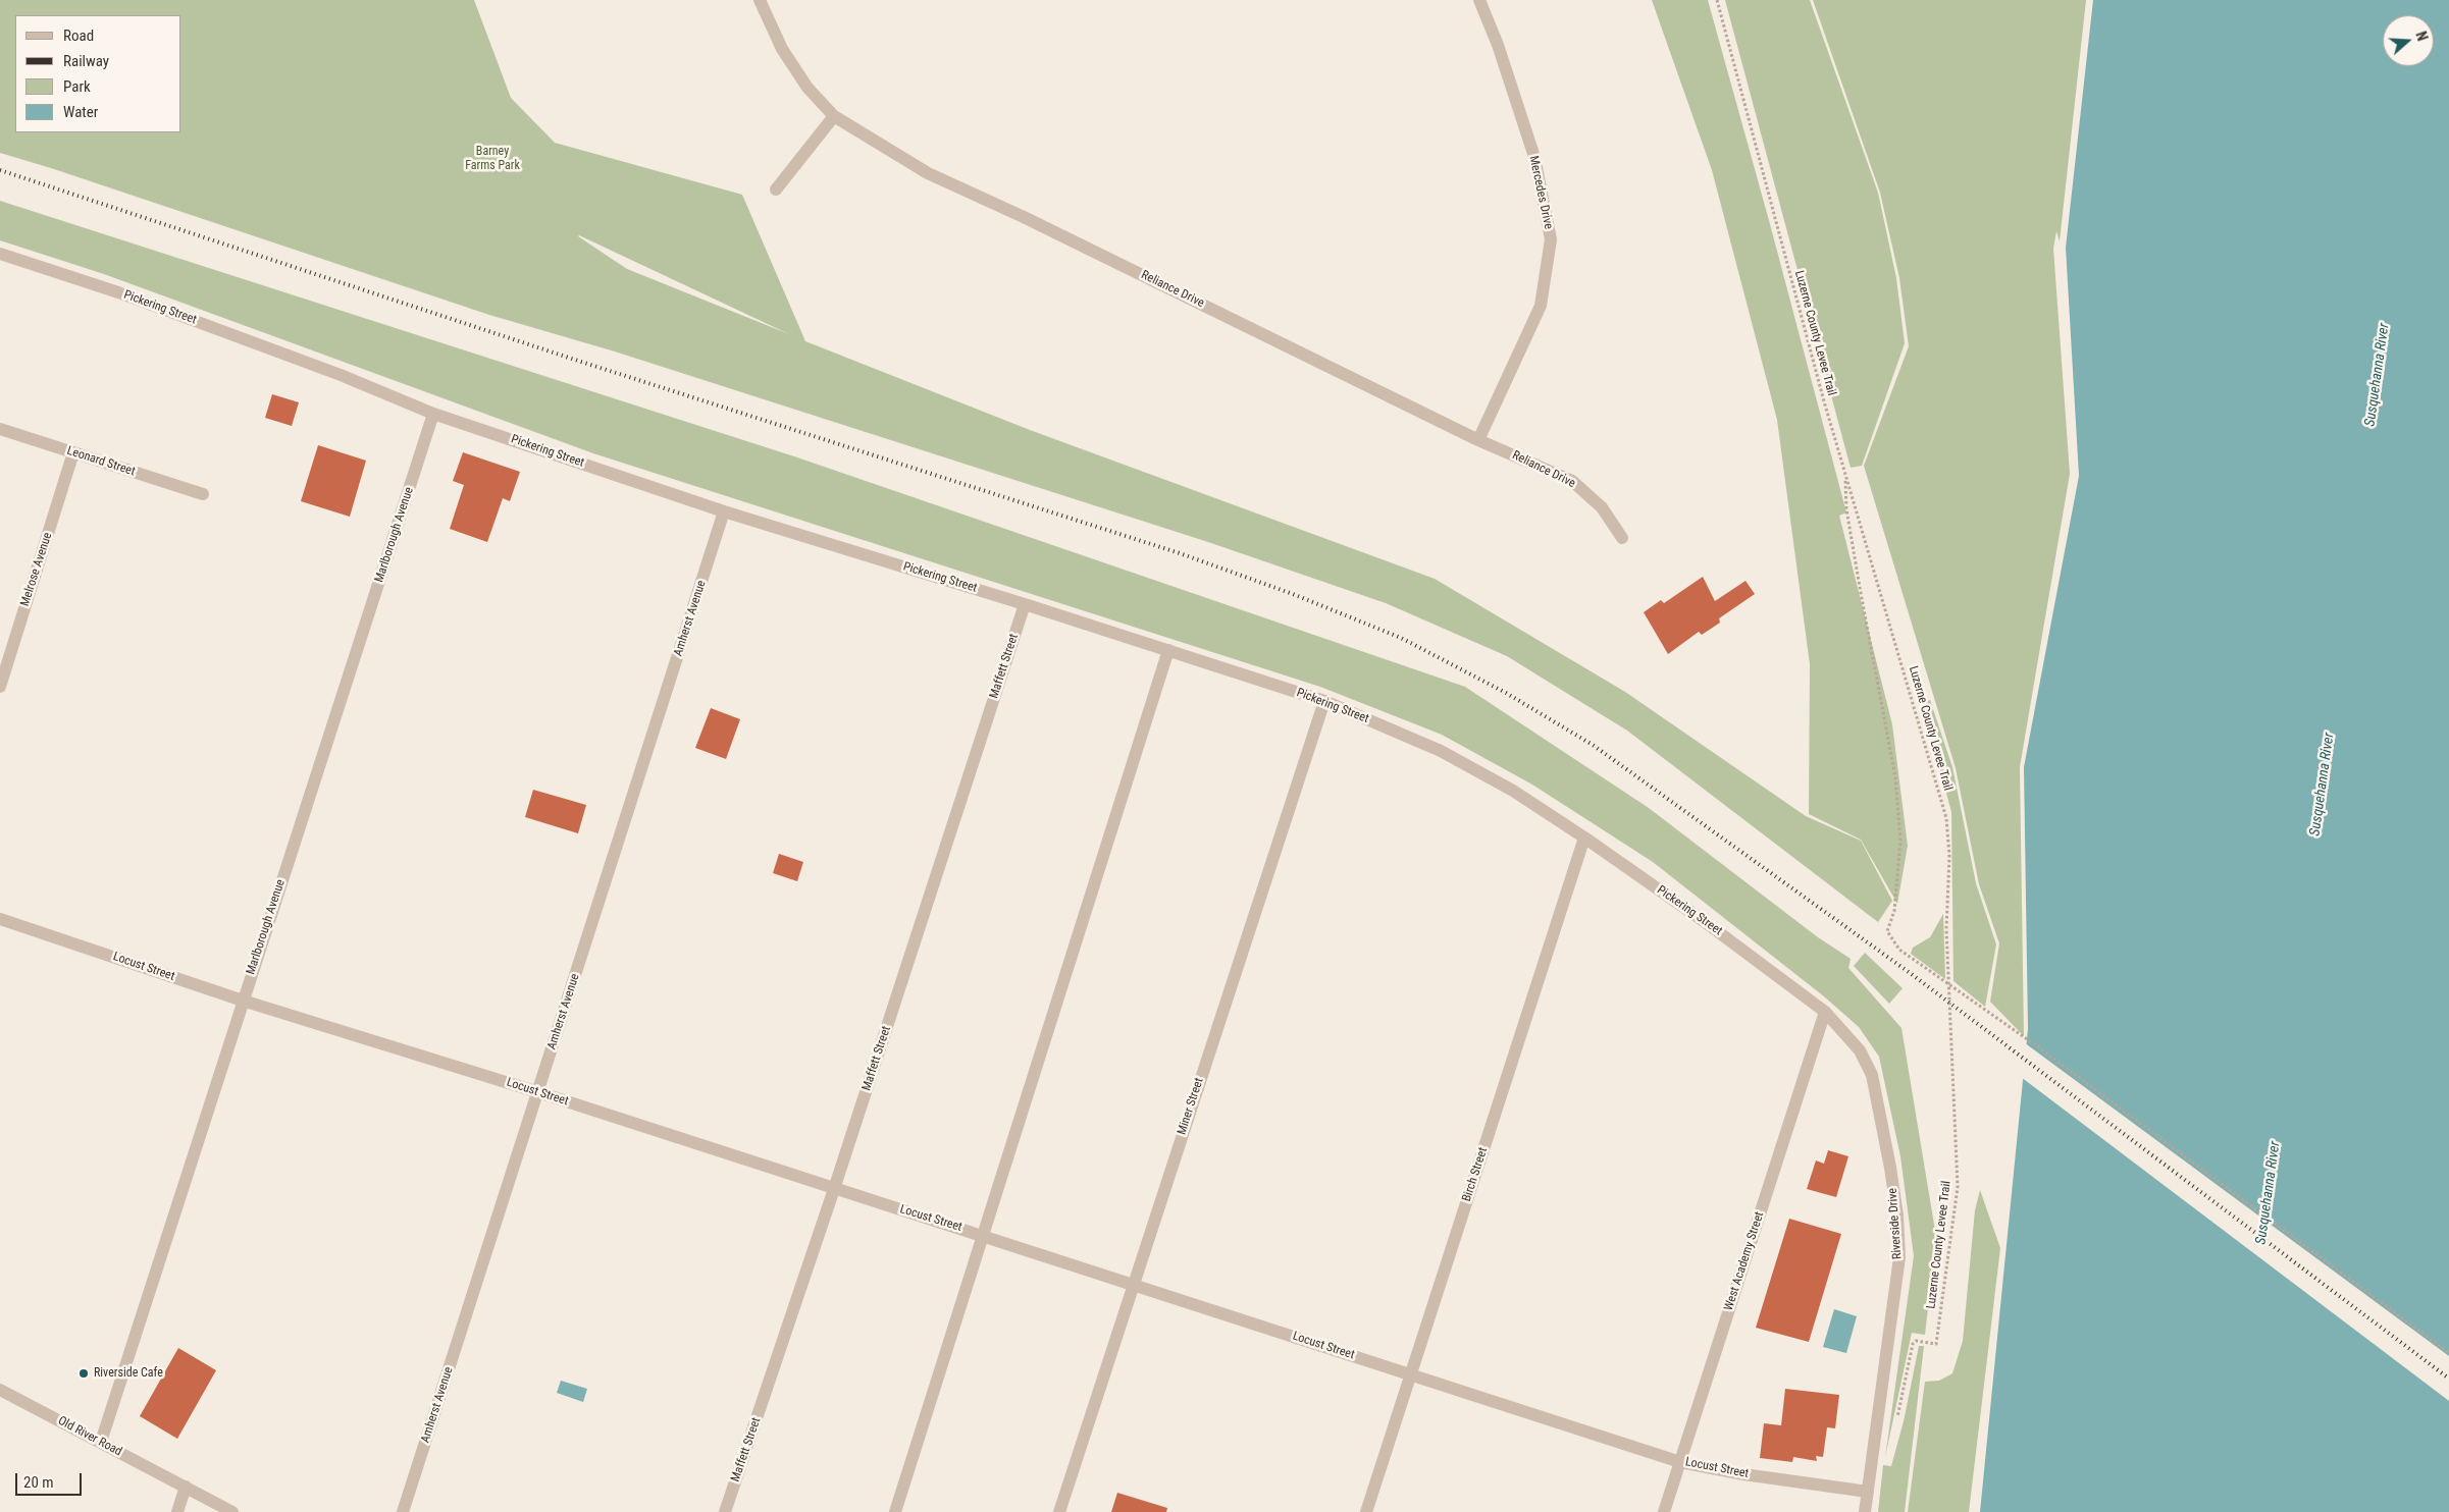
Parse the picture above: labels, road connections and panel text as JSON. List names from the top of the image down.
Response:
{
  "streets": {
    "street": [
      "Mercedes Drive",
      "Reliance Drive",
      "Pickering Street",
      "Leonard Street",
      "Marlborough Avenue",
      "Melrose Avenue",
      "Amherst Avenue",
      "Maffett Street",
      "Locust Street",
      "Miner Street",
      "Birch Street",
      "Riverside Drive",
      "West Academy Street",
      "Old River Road"
    ],
    "path": ["Luzerne County Levee Trail"]
  },
  "crossings": [
    ["Mercedes Drive", "Reliance Drive"],
    ["Pickering Street", "Marlborough Avenue"],
    ["Pickering Street", "Amherst Avenue"],
    ["Pickering Street", "Maffett Street"],
    ["Pickering Street", "Miner Street"],
    ["Pickering Street", "Birch Street"],
    ["Pickering Street", "Riverside Drive"],
    ["Pickering Street", "West Academy Street"],
    ["Leonard Street", "Melrose Avenue"],
    ["Marlborough Avenue", "Locust Street"],
    ["Marlborough Avenue", "Old River Road"],
    ["Amherst Avenue", "Locust Street"],
    ["Maffett Street", "Locust Street"],
    ["Locust Street", "Miner Street"],
    ["Locust Street", "Birch Street"],
    ["Locust Street", "Riverside Drive"],
    ["Locust Street", "West Academy Street"],
    ["Riverside Drive", "West Academy Street"]
  ],
  "water": ["Susquehanna River"],
  "parks": ["Barney Farms Park"],
  "places": ["Riverside Cafe"],
  "legend": [
    "Road",
    "Railway",
    "Park",
    "Water"
  ],
  "scale_bar": "20 m",
  "north": "right"
}
